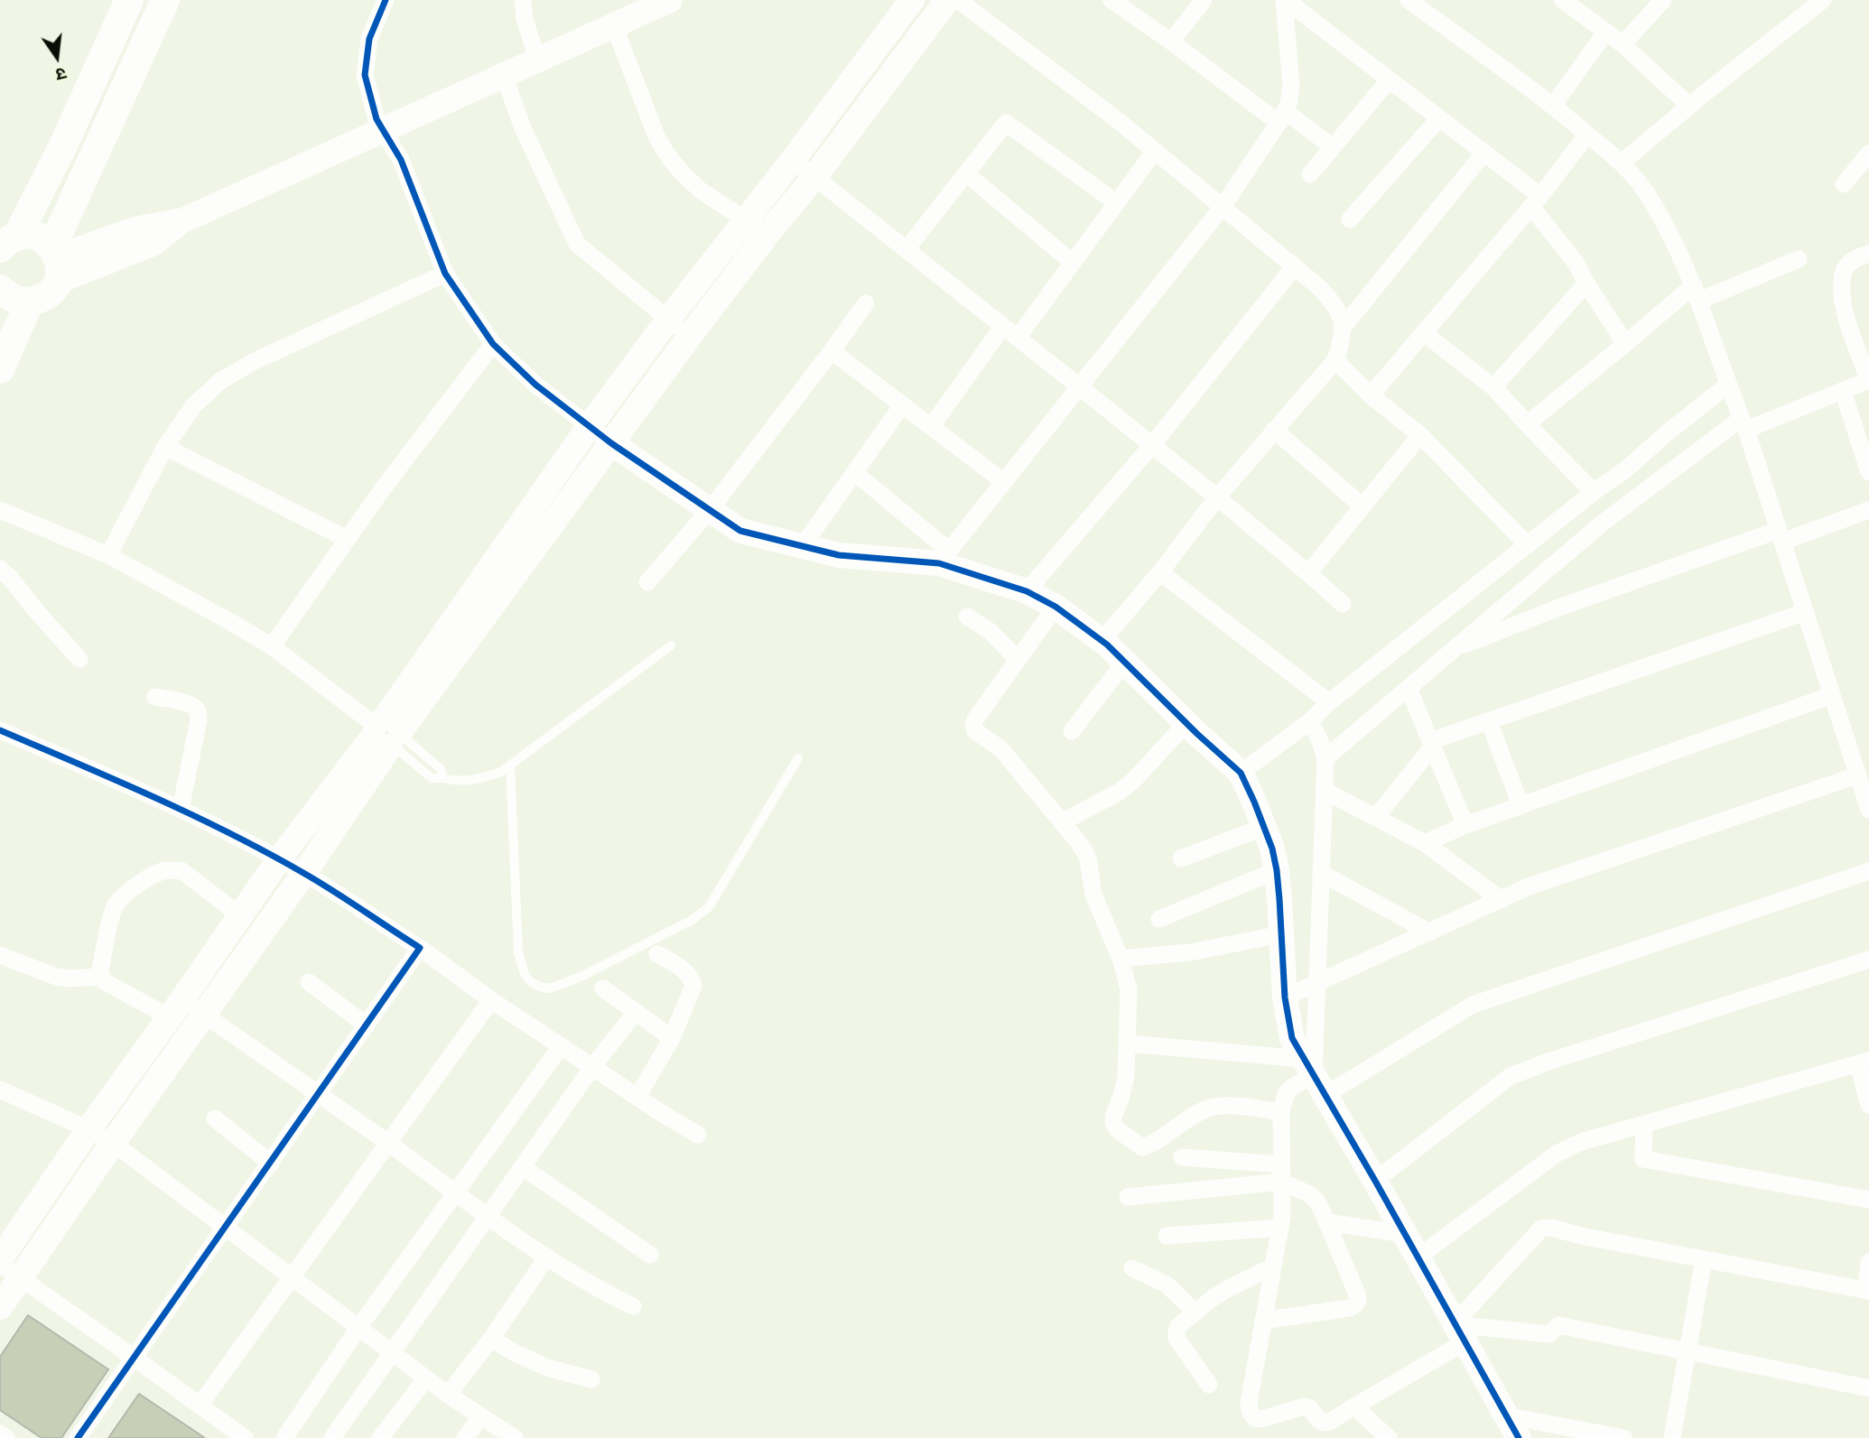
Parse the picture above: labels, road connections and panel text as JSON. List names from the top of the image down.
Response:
{
  "north": "bottom"
}
